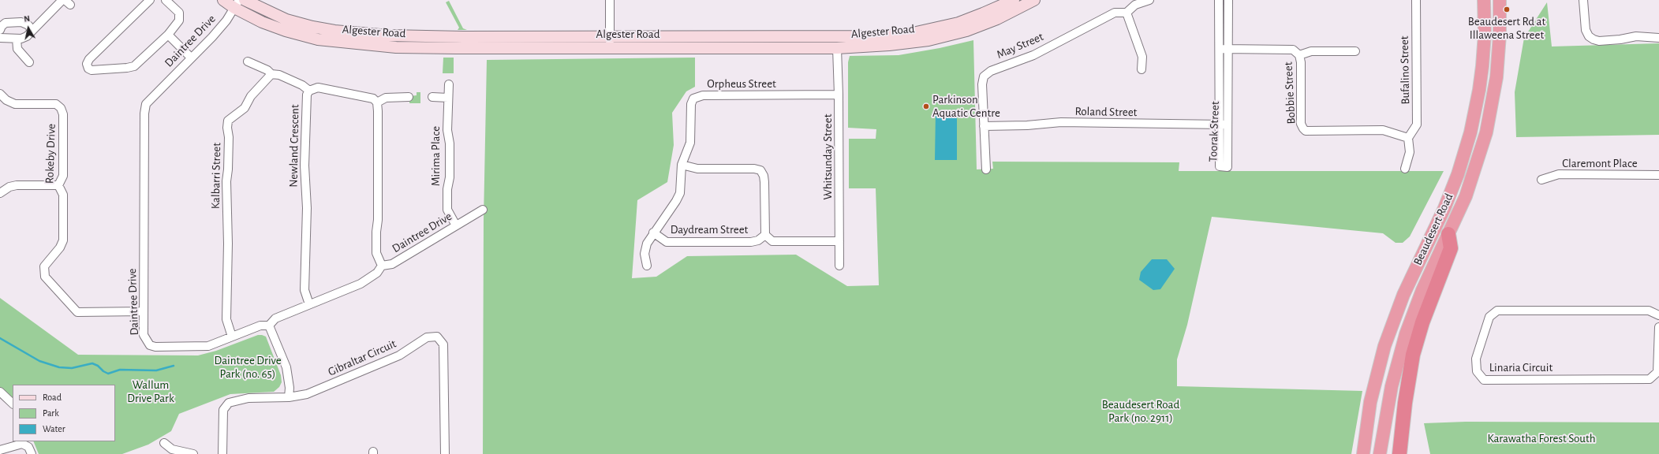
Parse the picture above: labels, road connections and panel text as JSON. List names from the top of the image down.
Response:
{
  "streets": {
    "highway": ["Beaudesert Road"],
    "main road": ["Algester Road"],
    "street": [
      "Daintree Drive",
      "May Street",
      "Bufalino Street",
      "Orpheus Street",
      "Bobbie Street",
      "Roland Street",
      "Toorak Street",
      "Newland Crescent",
      "Rokeby Drive",
      "Mirima Place",
      "Whitsunday Street",
      "Claremont Place",
      "Kalbarri Street",
      "Daydream Street",
      "Gibraltar Circuit",
      "Linaria Circuit"
    ]
  },
  "crossings": [
    ["Algester Road", "Daintree Drive"],
    ["Algester Road", "Whitsunday Street"],
    ["Daintree Drive", "Newland Crescent"],
    ["Daintree Drive", "Rokeby Drive"],
    ["Daintree Drive", "Mirima Place"],
    ["Daintree Drive", "Kalbarri Street"],
    ["May Street", "Roland Street"],
    ["Bufalino Street", "Bobbie Street"],
    ["Orpheus Street", "Whitsunday Street"],
    ["Orpheus Street", "Daydream Street"],
    ["Bobbie Street", "Toorak Street"],
    ["Roland Street", "Toorak Street"],
    ["Whitsunday Street", "Daydream Street"]
  ],
  "parks": [
    "Daintree Drive Park (no. 65)",
    "Wallum Drive Park",
    "Beaudesert Road Park (no. 2911)",
    "Karawatha Forest South"
  ],
  "places": ["Beaudesert Rd at Illaweena Street", "Parkinson Aquatic Centre"],
  "legend": ["Road", "Park", "Water"],
  "north": "top"
}
